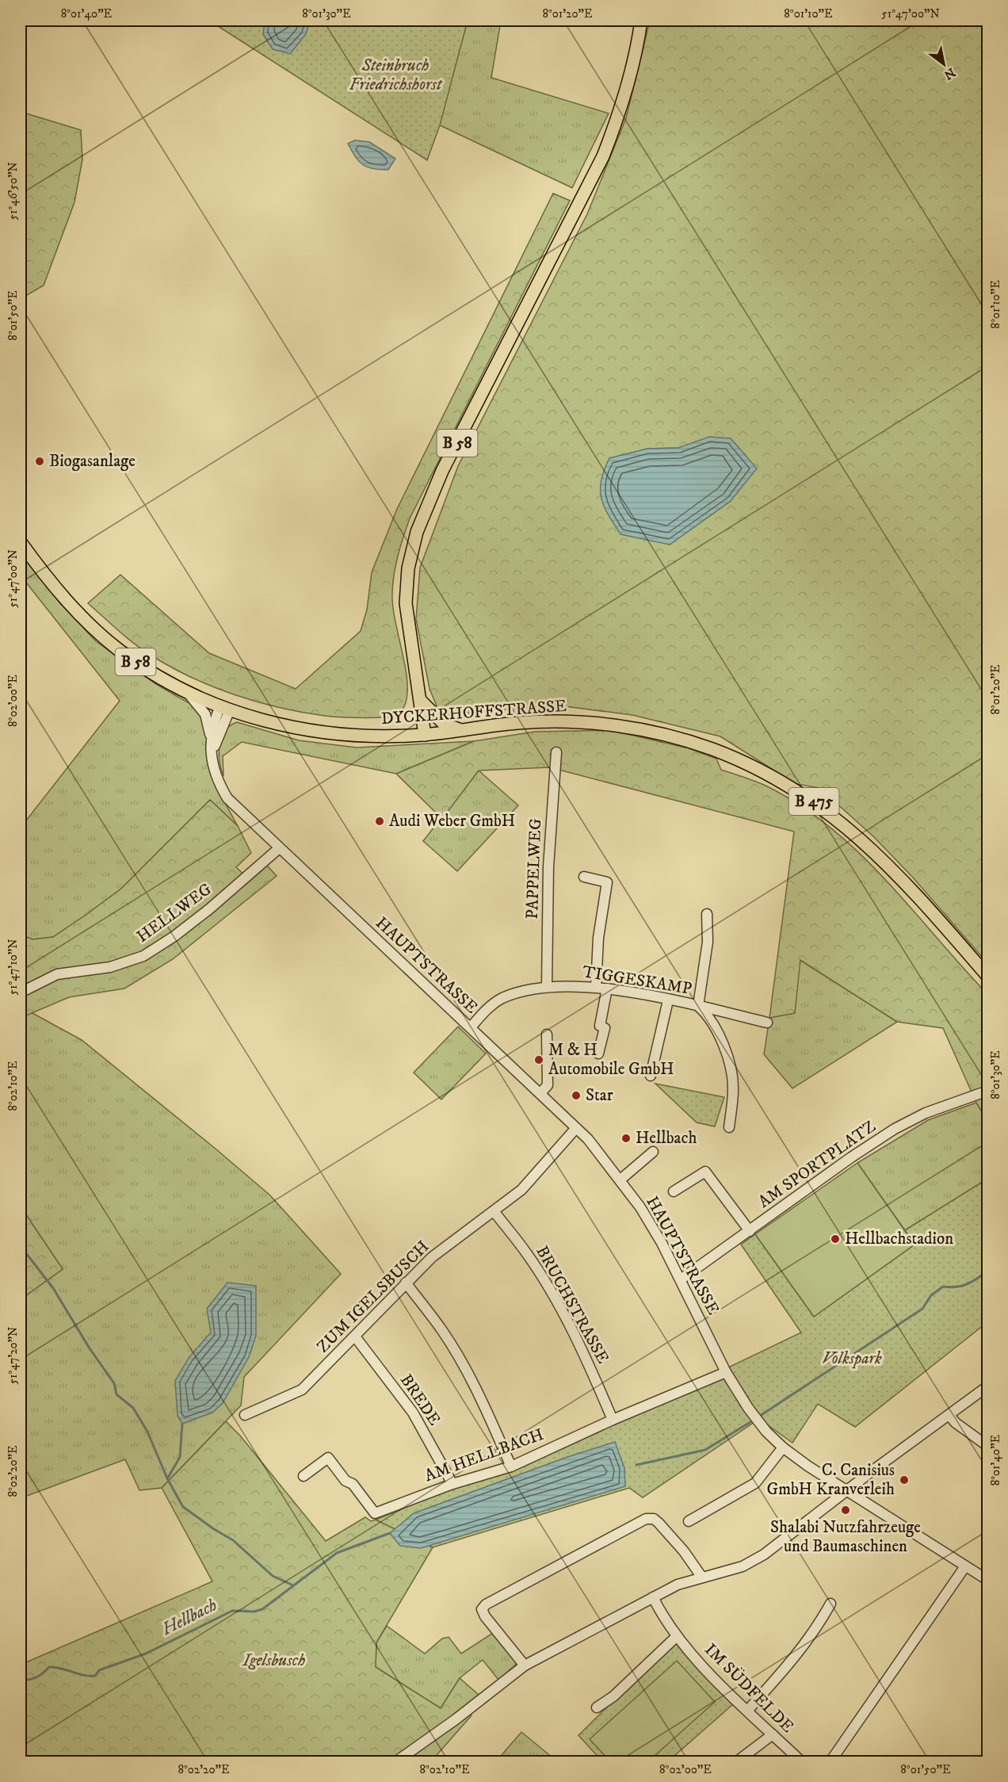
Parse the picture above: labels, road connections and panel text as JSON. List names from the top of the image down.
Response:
{
  "streets": {
    "main road": ["B 58", "DYCKERHOFFSTRASSE", "B 475"],
    "street": [
      "PAPPELWEG",
      "HELLWEG",
      "HAUPTSTRASSE",
      "TIGGESKAMP",
      "AM SPORTPLATZ",
      "ZUM IGELSBUSCH",
      "BRUCHSTRASSE",
      "BREDE",
      "AM HELLBACH",
      "IM SÜDFELDE"
    ]
  },
  "crossings": [
    ["B 58", "DYCKERHOFFSTRASSE"],
    ["B 58", "HAUPTSTRASSE"],
    ["DYCKERHOFFSTRASSE", "HAUPTSTRASSE"],
    ["PAPPELWEG", "TIGGESKAMP"],
    ["HELLWEG", "HAUPTSTRASSE"],
    ["HAUPTSTRASSE", "TIGGESKAMP"],
    ["HAUPTSTRASSE", "AM SPORTPLATZ"],
    ["HAUPTSTRASSE", "ZUM IGELSBUSCH"],
    ["HAUPTSTRASSE", "AM HELLBACH"],
    ["ZUM IGELSBUSCH", "BRUCHSTRASSE"],
    ["ZUM IGELSBUSCH", "BREDE"],
    ["BRUCHSTRASSE", "AM HELLBACH"],
    ["BREDE", "AM HELLBACH"]
  ],
  "water": ["Hellbach"],
  "parks": ["Steinbruch Friedrichshorst", "Volkspark", "Igelsbusch"],
  "places": [
    "Biogasanlage",
    "Audi Weber GmbH",
    "M & H Automobile GmbH",
    "Star",
    "Hellbach",
    "Hellbachstadion",
    "C. Canisius GmbH Kranverleih",
    "Shalabi Nutzfahrzeuge und Baumaschinen"
  ],
  "north": "bottom right",
  "coordinates": [
    "8°01'40\"E",
    "8°01'30\"E",
    "8°01'20\"E",
    "8°01'10\"E",
    "51°47'00\"N",
    "51°46'50\"N",
    "8°01'50\"E",
    "8°02'00\"E",
    "51°47'10\"N",
    "8°02'10\"E",
    "51°47'20\"N",
    "8°02'20\"E"
  ]
}
